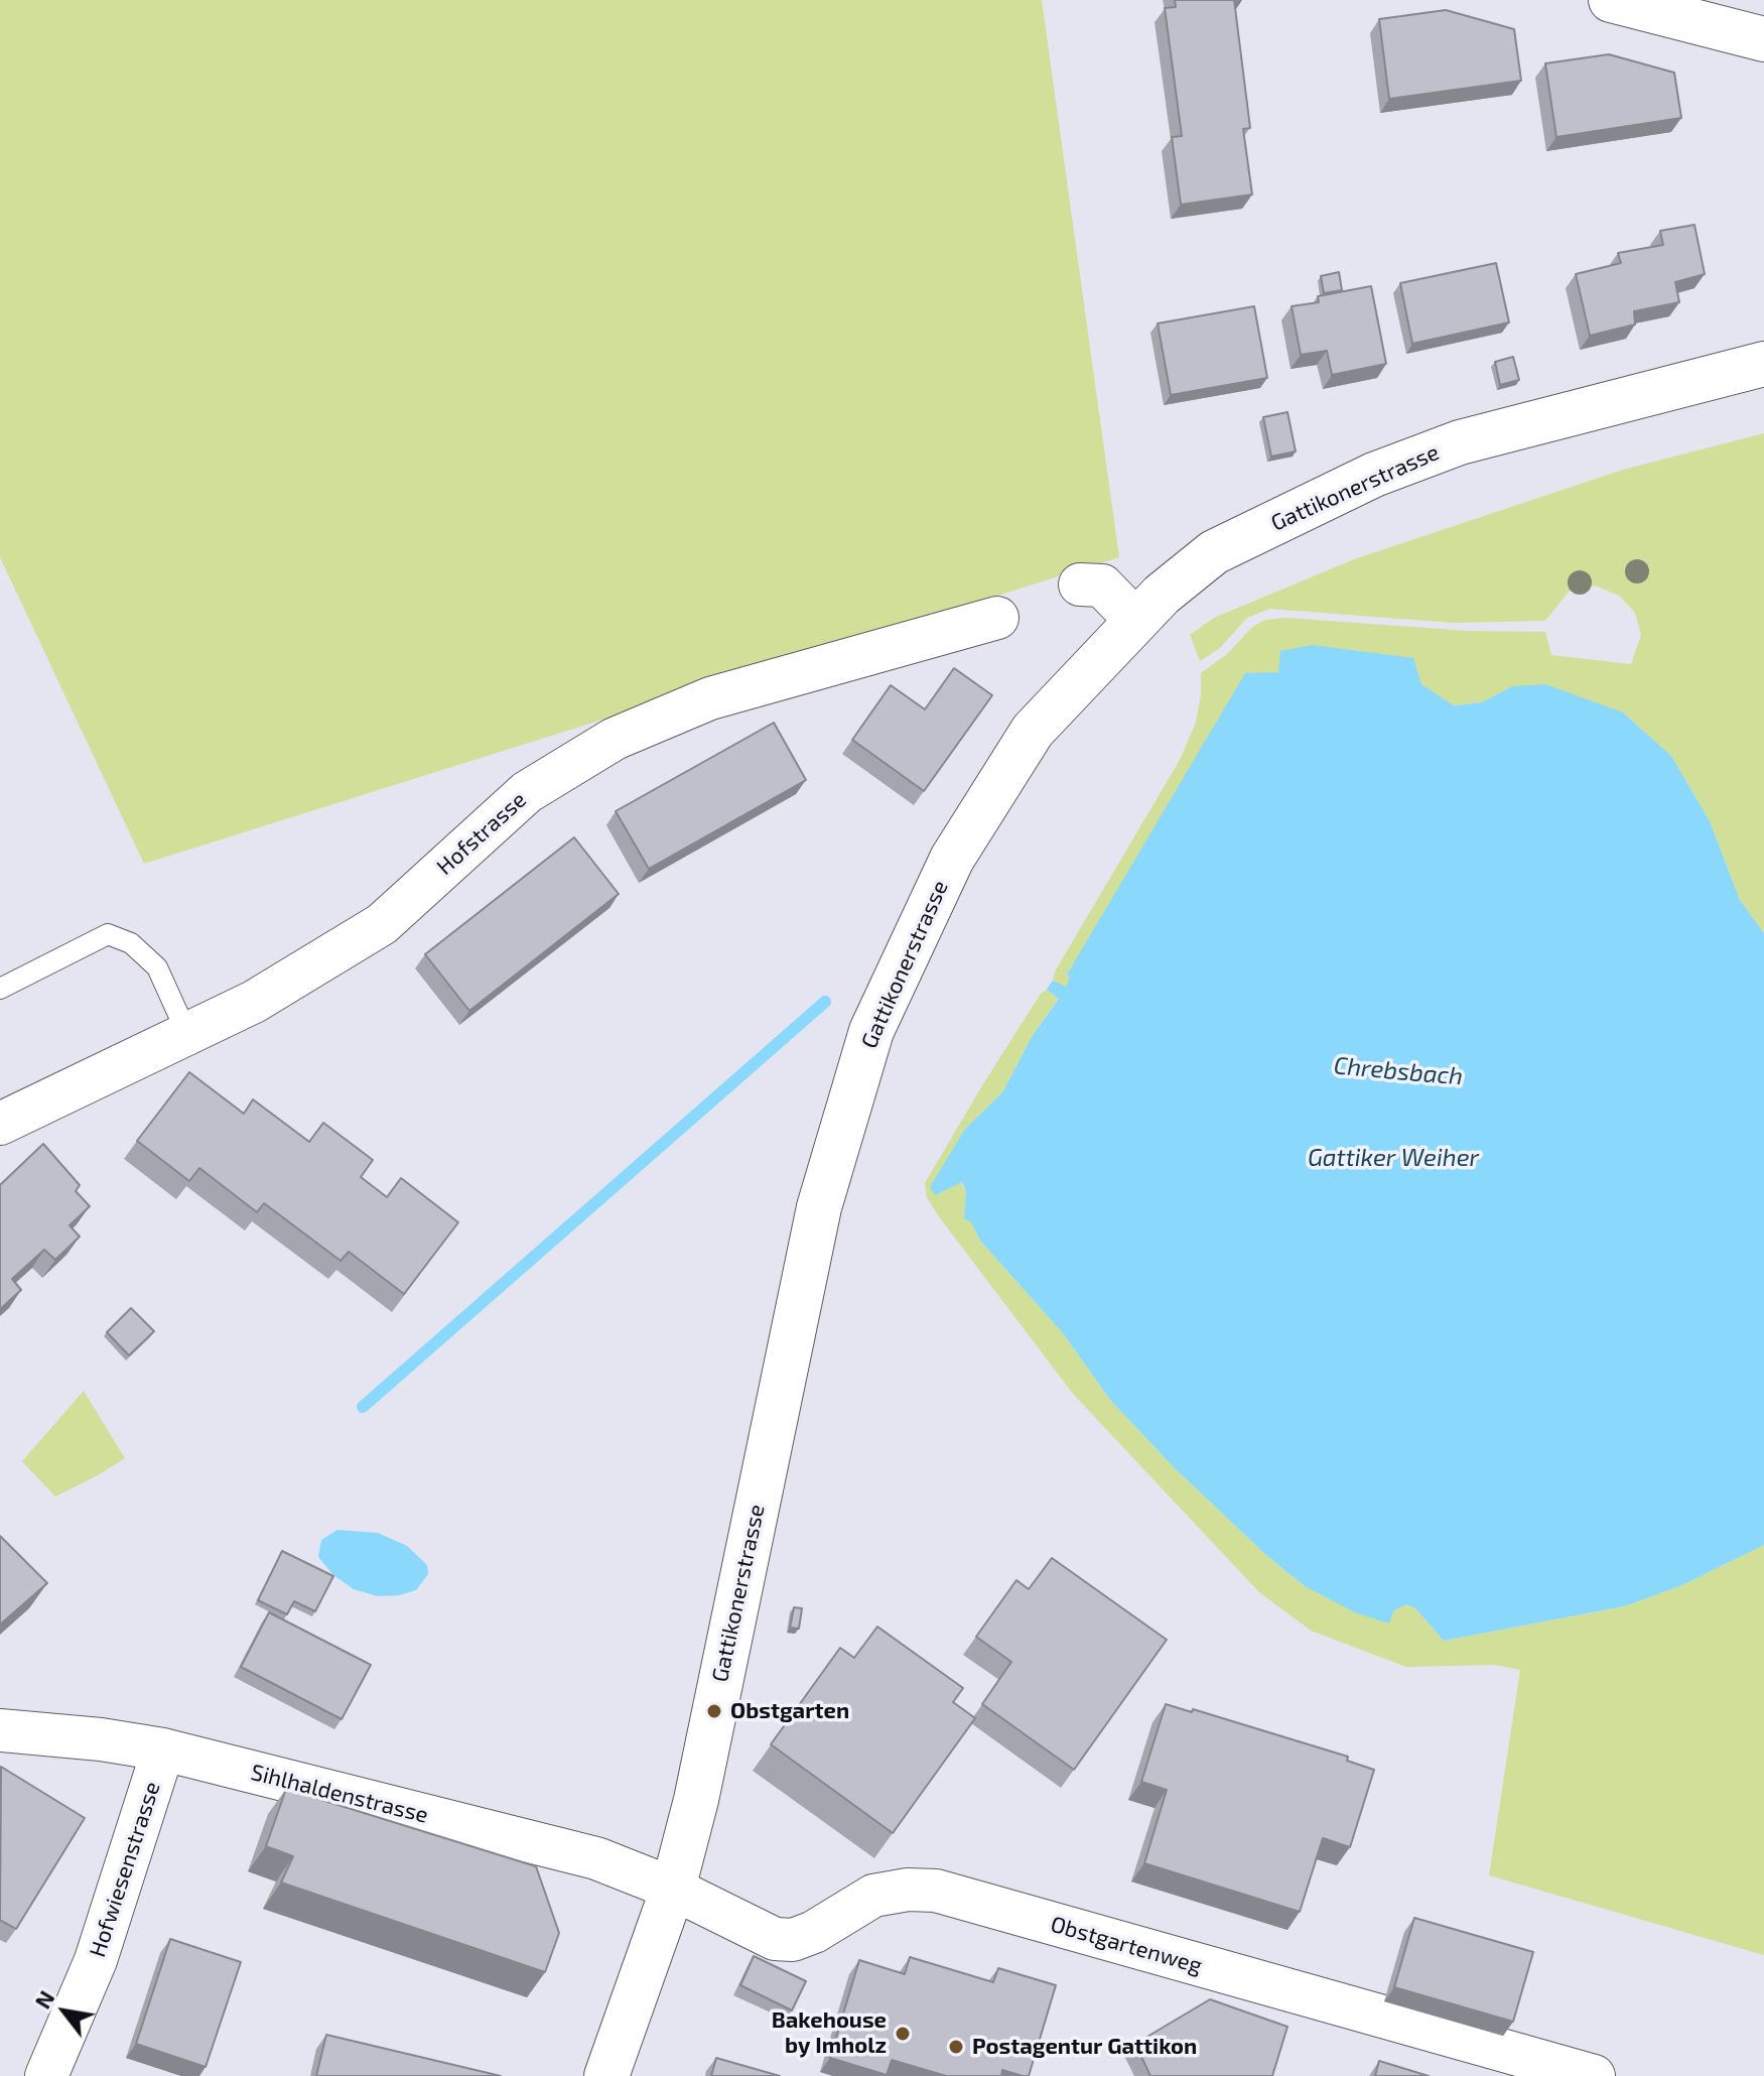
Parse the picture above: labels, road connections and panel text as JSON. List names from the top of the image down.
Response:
{
  "streets": {
    "main road": ["Gattikonerstrasse"],
    "street": [
      "Hofstrasse",
      "Sihlhaldenstrasse",
      "Hofwiesenstrasse",
      "Obstgartenweg"
    ]
  },
  "crossings": [
    ["Gattikonerstrasse", "Sihlhaldenstrasse"],
    ["Gattikonerstrasse", "Obstgartenweg"],
    ["Sihlhaldenstrasse", "Hofwiesenstrasse"],
    ["Sihlhaldenstrasse", "Obstgartenweg"]
  ],
  "water": ["Chrebsbach", "Gattiker Weiher"],
  "places": ["Obstgarten", "Bakehouse by Imholz", "Postagentur Gattikon"],
  "north": "top left"
}
